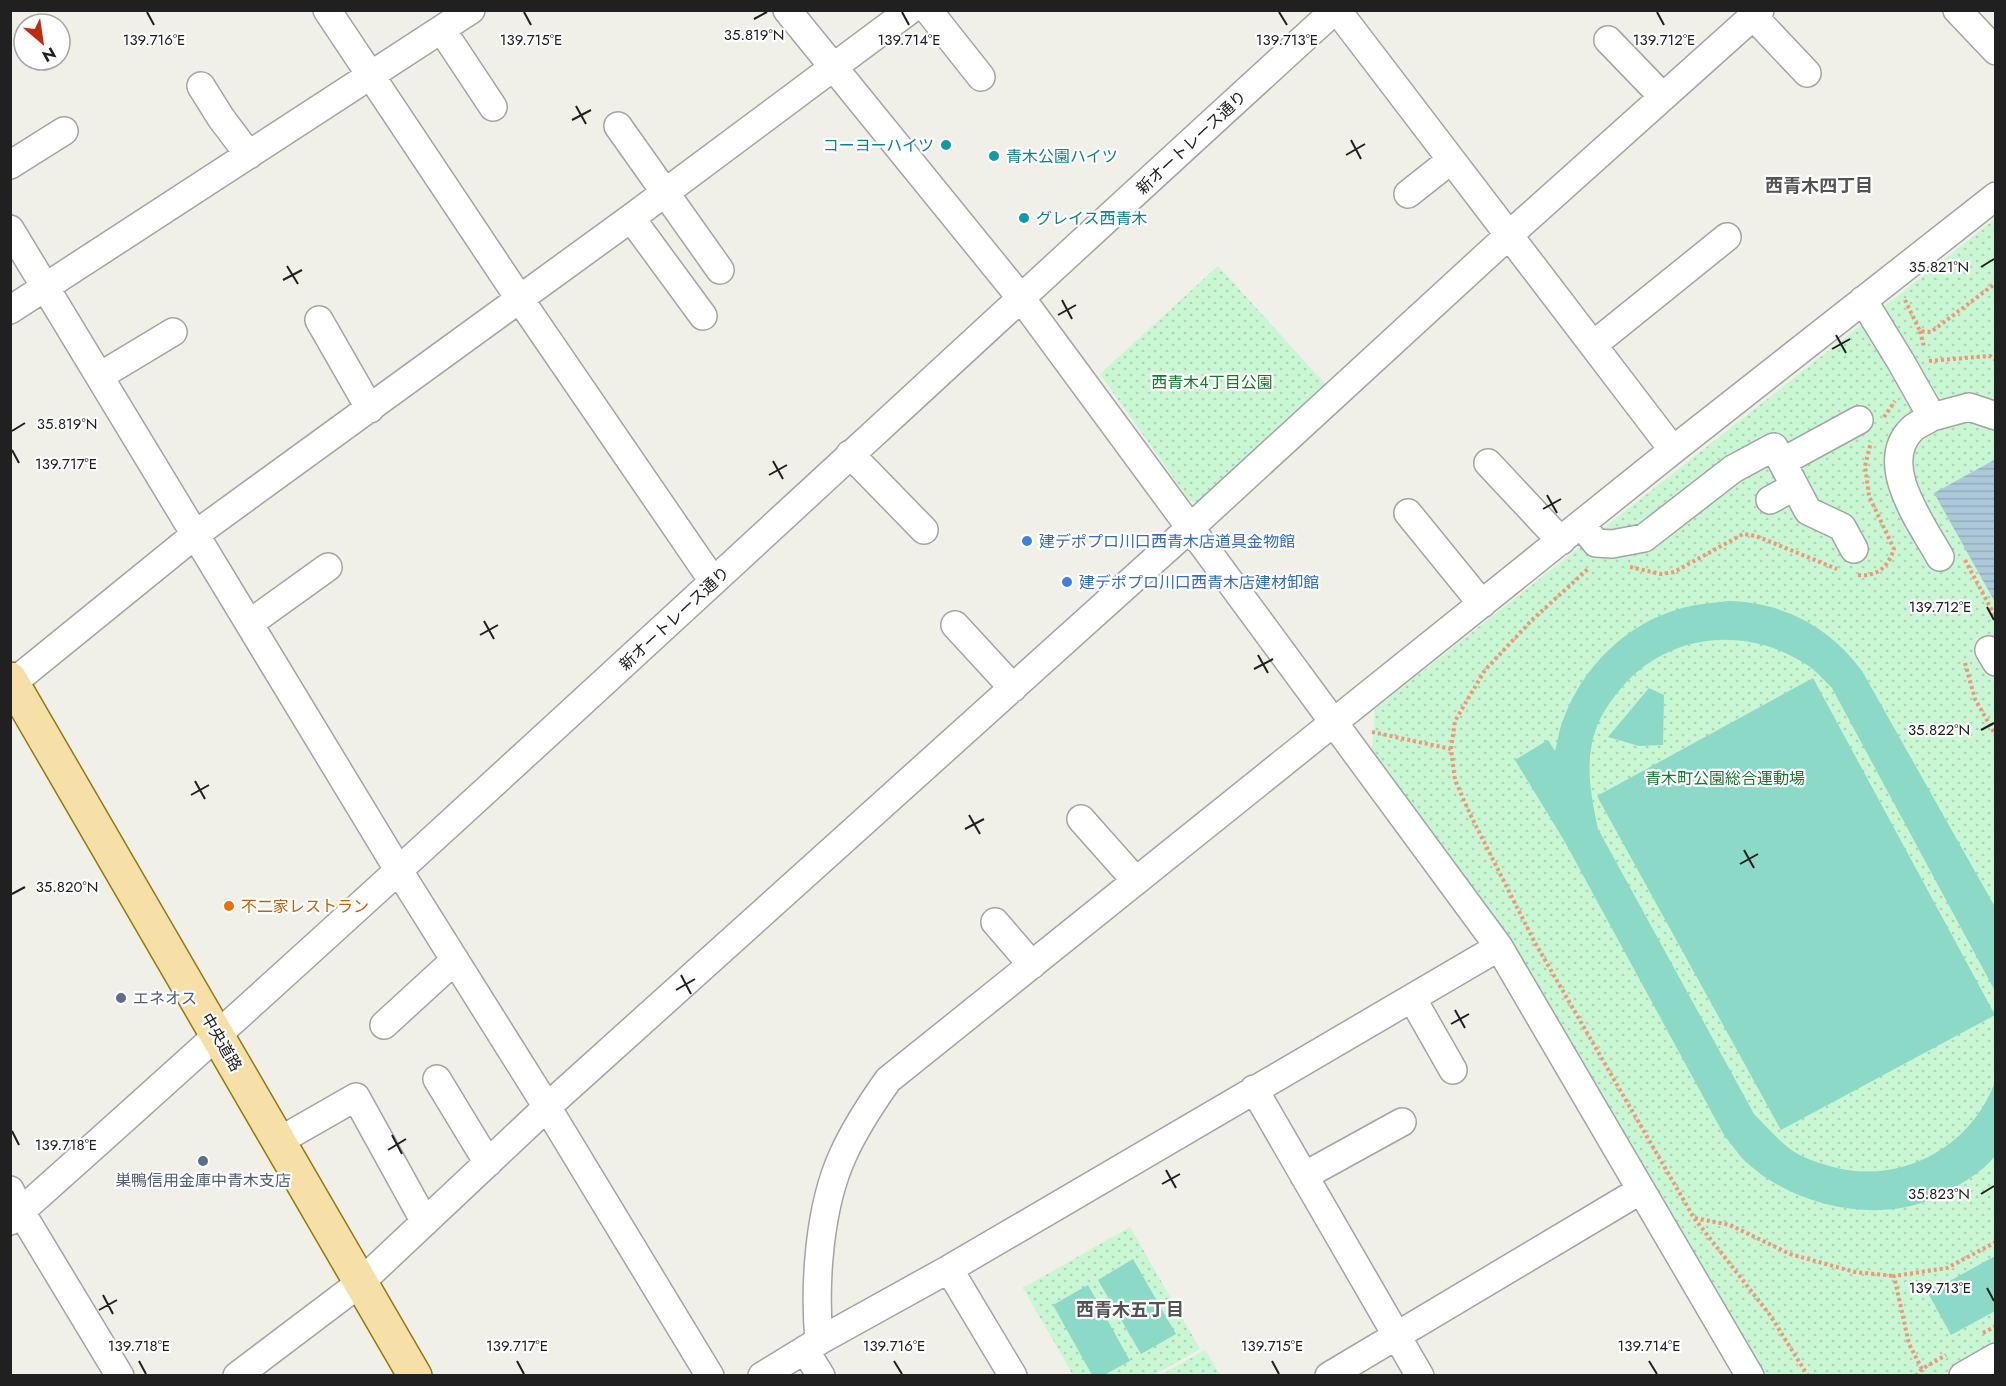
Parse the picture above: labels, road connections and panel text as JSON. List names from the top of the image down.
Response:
{
  "streets": {
    "main road": ["中央道路"],
    "street": ["新オートレース通り"]
  },
  "crossings": [
    ["新オートレース通り", "中央道路"]
  ],
  "districts": ["西青木四丁目", "西青木五丁目"],
  "parks": ["西青木4丁目公園", "青木町公園総合運動場"],
  "places": [
    "コーヨーハイツ",
    "青木公園ハイツ",
    "グレイス西青木",
    "建デポプロ川口西青木店道具金物館",
    "建デポプロ川口西青木店建材卸館",
    "不二家レストラン",
    "エネオス",
    "巣鴨信用金庫中青木支店"
  ],
  "north": "bottom right",
  "coordinates": [
    "35.819°N",
    "139.716°E",
    "139.715°E",
    "139.714°E",
    "139.713°E",
    "139.712°E",
    "35.821°N",
    "139.717°E",
    "35.822°N",
    "35.820°N",
    "139.718°E",
    "35.823°N"
  ]
}
